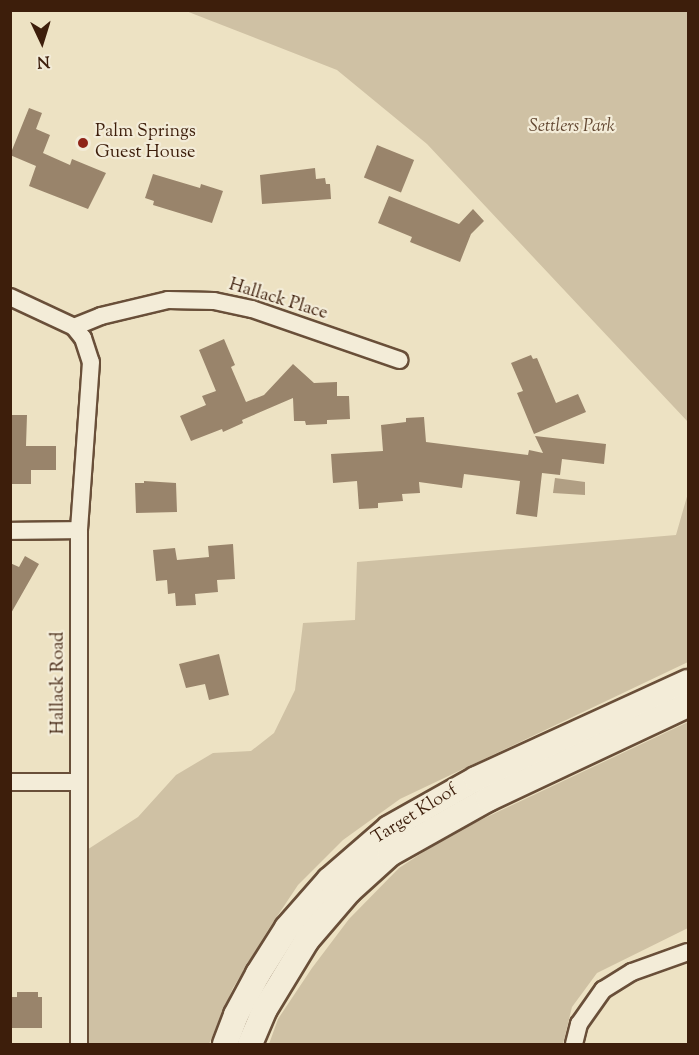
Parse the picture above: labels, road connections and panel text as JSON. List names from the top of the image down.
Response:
{
  "streets": {
    "main road": ["Target Kloof"],
    "street": ["Hallack Place", "Hallack Road"]
  },
  "crossings": [
    ["Hallack Place", "Hallack Road"]
  ],
  "parks": ["Settlers Park"],
  "places": ["Palm Springs Guest House"],
  "north": "bottom"
}
